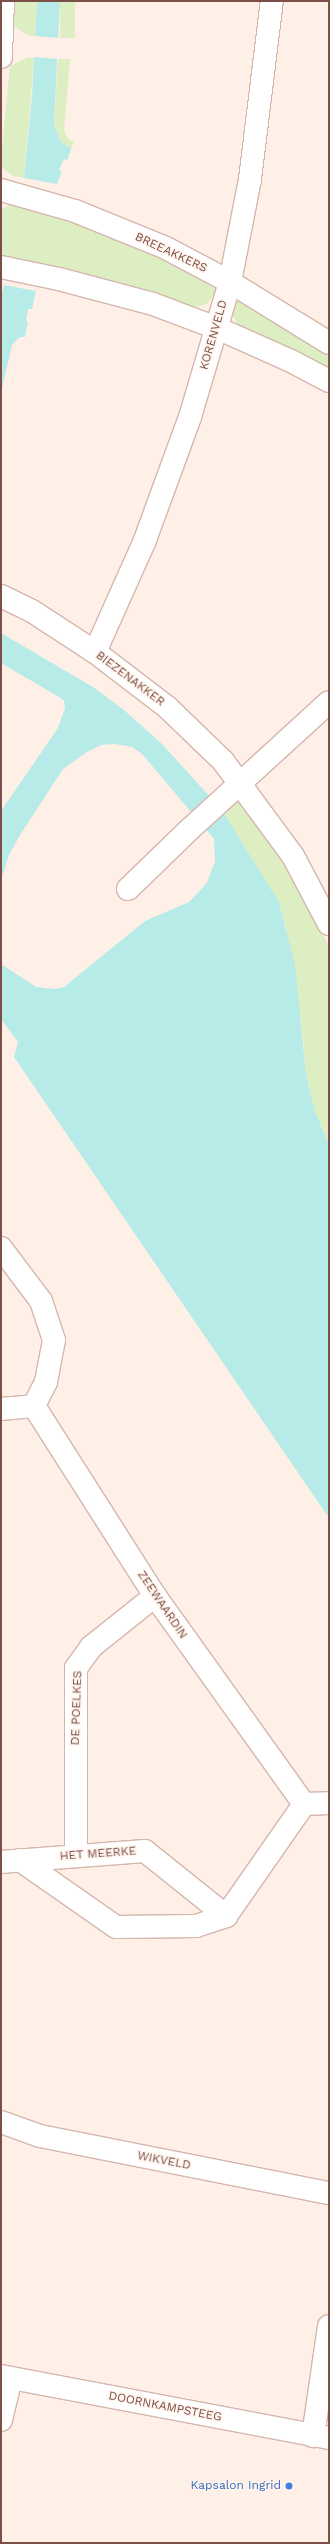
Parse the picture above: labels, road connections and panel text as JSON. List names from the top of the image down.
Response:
{
  "streets": {
    "street": [
      "BREEAKKERS",
      "KORENVELD",
      "BIEZENAKKER",
      "ZEEWAARDIN",
      "DE POELKES",
      "HET MEERKE",
      "WIKVELD",
      "DOORNKAMPSTEEG"
    ]
  },
  "crossings": [
    ["BREEAKKERS", "KORENVELD"],
    ["KORENVELD", "BIEZENAKKER"],
    ["ZEEWAARDIN", "DE POELKES"],
    ["DE POELKES", "HET MEERKE"]
  ],
  "places": ["Kapsalon Ingrid"]
}
